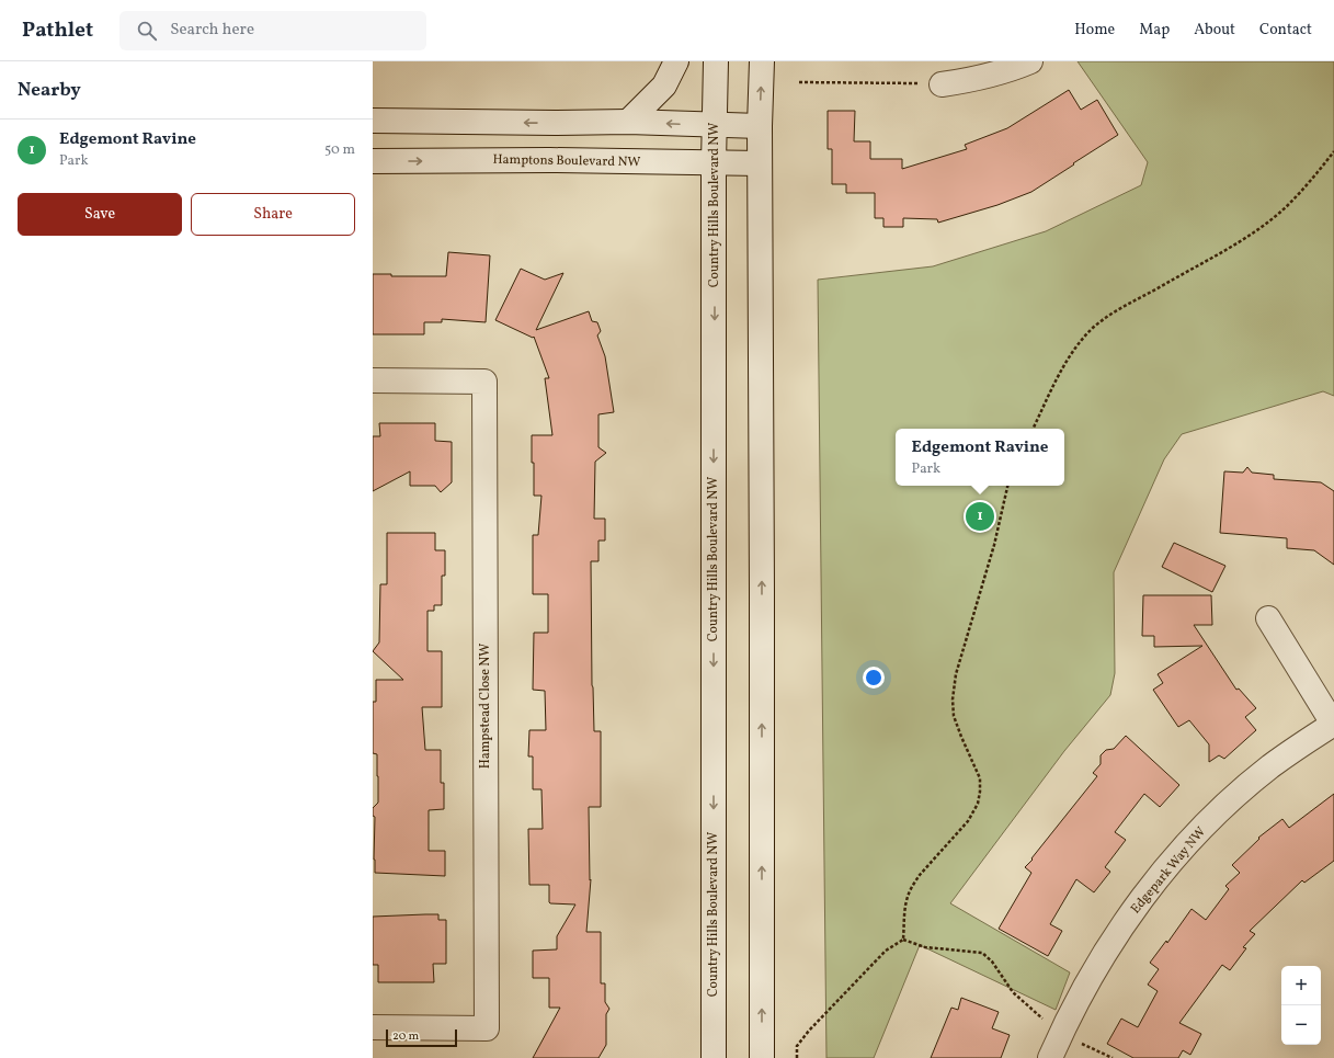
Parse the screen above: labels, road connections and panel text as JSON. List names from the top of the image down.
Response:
{
  "streets": {
    "street": [
      "Hamptons Boulevard NW",
      "Country Hills Boulevard NW",
      "Hampstead Close NW",
      "Edgepark Way NW"
    ]
  },
  "crossings": [
    ["Hamptons Boulevard NW", "Country Hills Boulevard NW"]
  ],
  "scale_bar": "20 m",
  "page": {
    "header": "Pathlet",
    "search": "Search here",
    "nav": [
      "Home",
      "Map",
      "About",
      "Contact"
    ],
    "heading": "Nearby",
    "list": [
      {
        "mark": "1",
        "name": "Edgemont Ravine",
        "note": "Park",
        "value": "50 m"
      }
    ],
    "buttons": ["Save", "Share"],
    "popup": ["Edgemont Ravine", "Park"],
    "pins": "1",
    "map_buttons": ["+", "−"],
    "scale": "20 m"
  }
}
